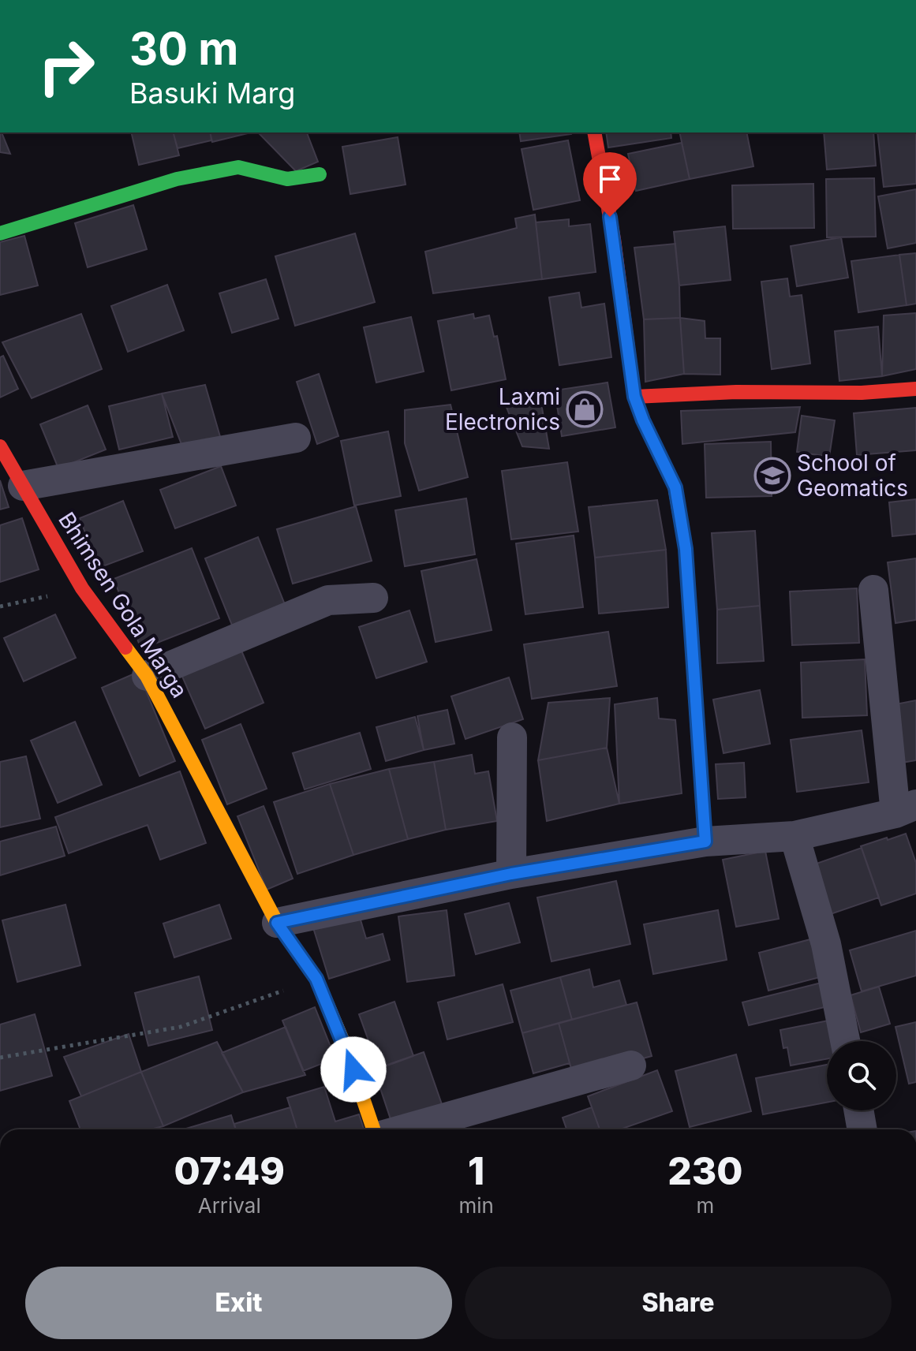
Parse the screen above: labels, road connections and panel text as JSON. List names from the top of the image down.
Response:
{
  "streets": {
    "street": ["Bhimsen Gola Marga"]
  },
  "places": {
    "shop": ["Laxmi Electronics"],
    "school or university": ["School of Geomatics"]
  },
  "page": {
    "turn": ["30 m", "Basuki Marg"],
    "eta": [
      "07:49",
      "Arrival",
      "1",
      "min",
      "230",
      "m"
    ],
    "buttons": ["Exit", "Share"]
  }
}
